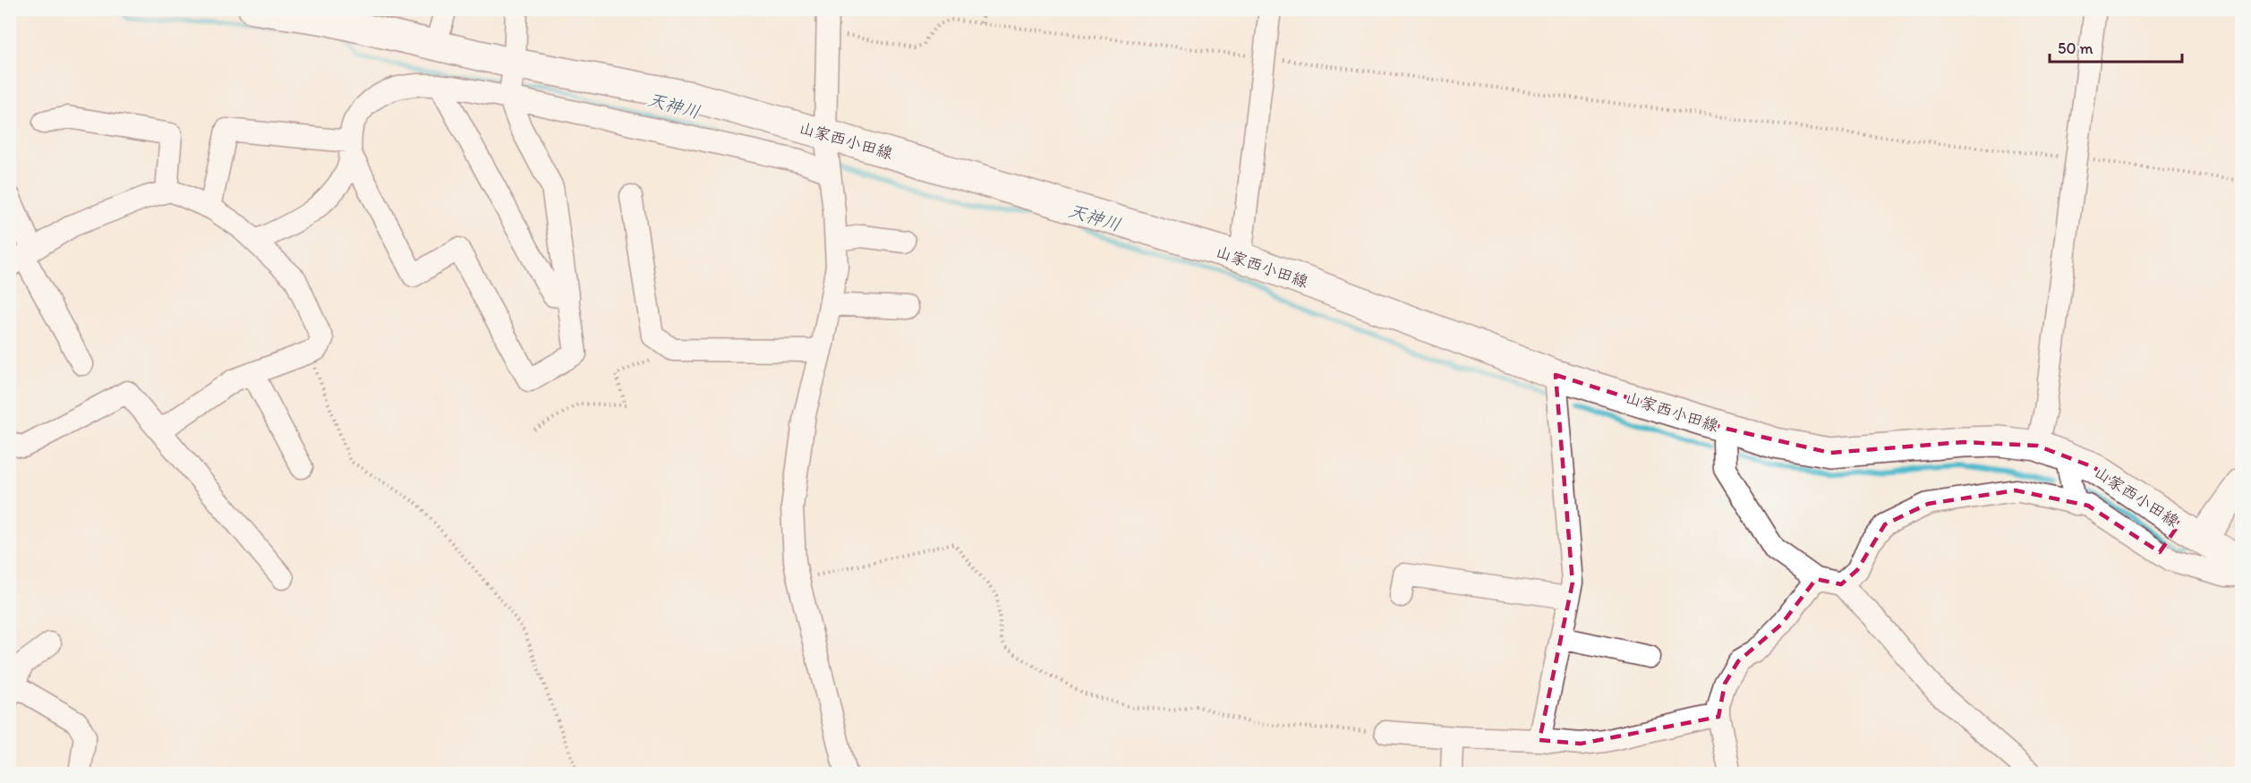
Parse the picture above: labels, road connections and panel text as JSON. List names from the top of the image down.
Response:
{
  "streets": {
    "main road": ["山家西小田線"]
  },
  "water": ["天神川"],
  "scale_bar": "50 m"
}
